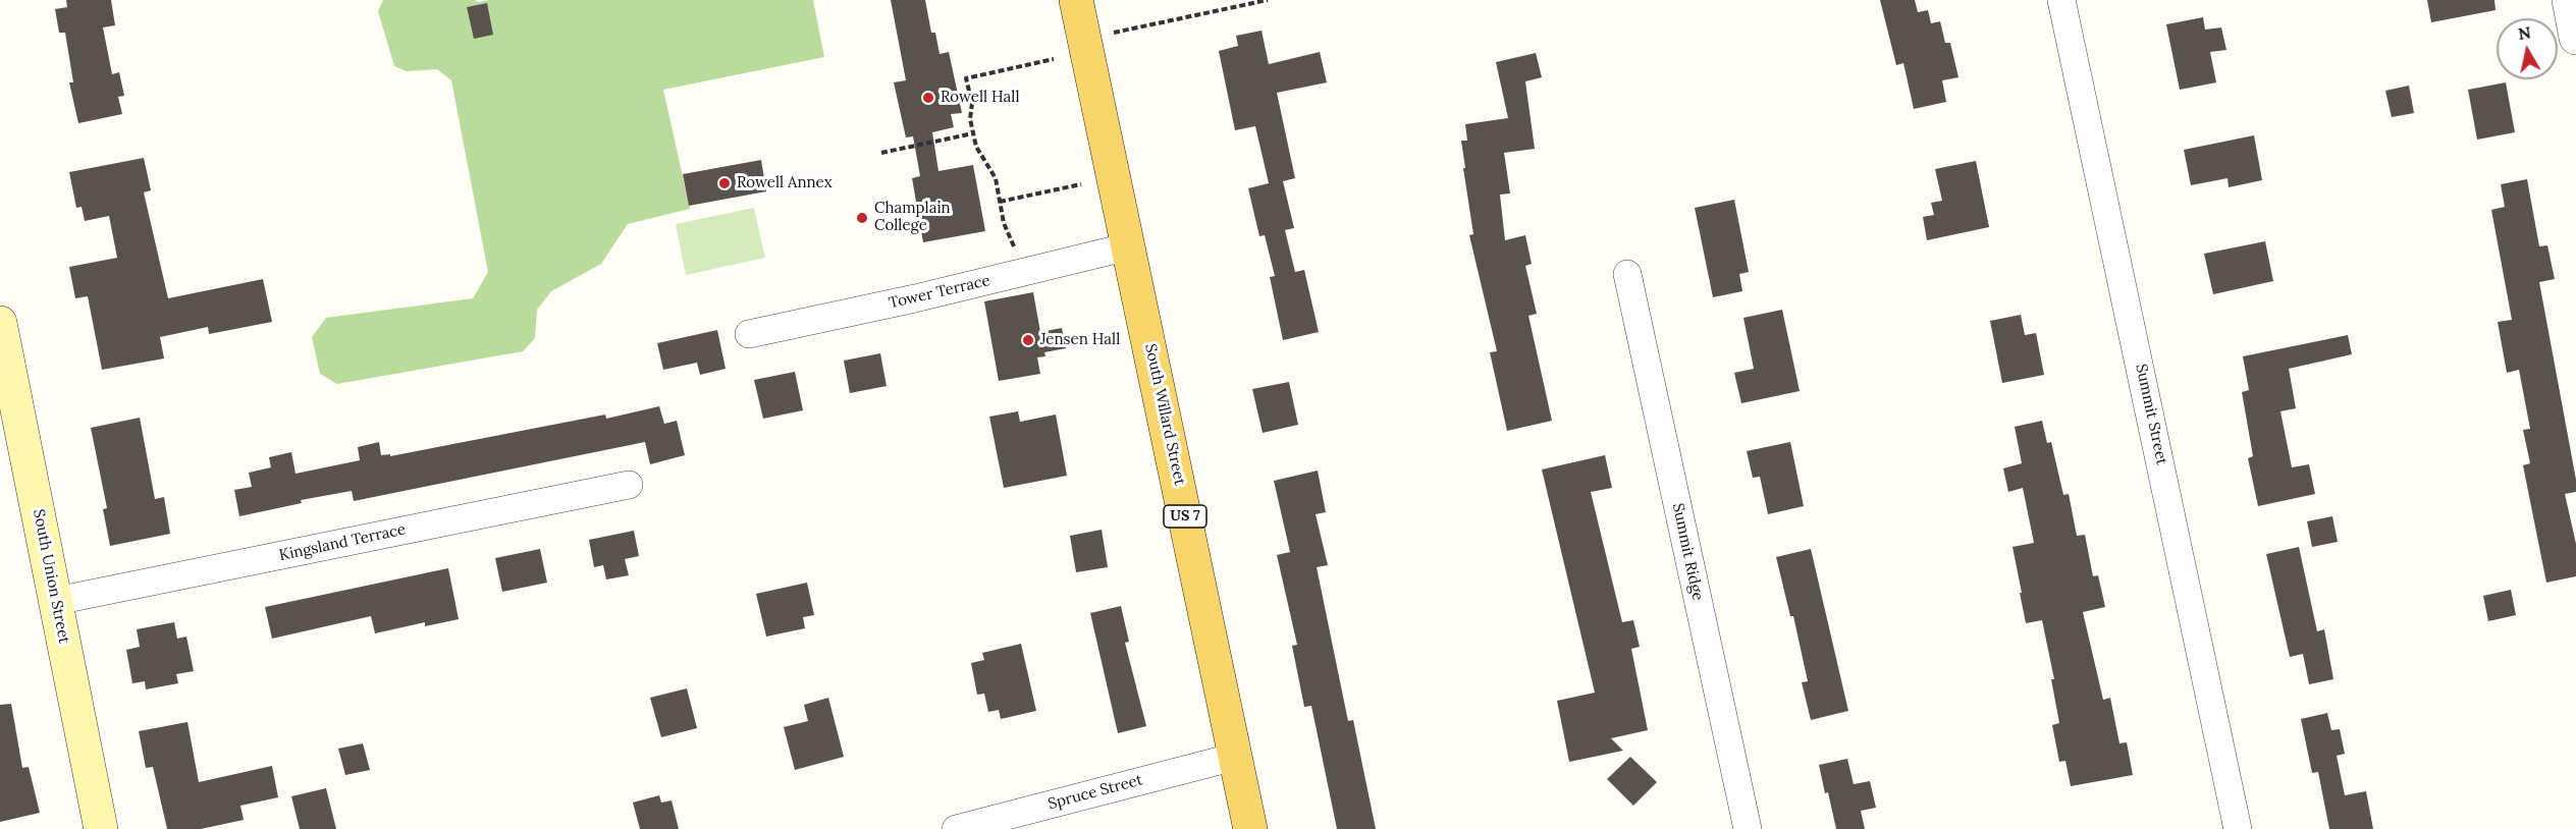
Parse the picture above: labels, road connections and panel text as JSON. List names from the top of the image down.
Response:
{
  "streets": {
    "main road": ["South Willard Street", "US 7", "South Union Street"],
    "street": [
      "Tower Terrace",
      "Summit Street",
      "Kingsland Terrace",
      "Summit Ridge",
      "Spruce Street"
    ]
  },
  "crossings": [
    ["Tower Terrace", "South Willard Street"],
    ["South Willard Street", "Spruce Street"],
    ["Kingsland Terrace", "South Union Street"]
  ],
  "places": [
    "Rowell Hall",
    "Rowell Annex",
    "Champlain College",
    "Jensen Hall"
  ],
  "north": "top"
}
